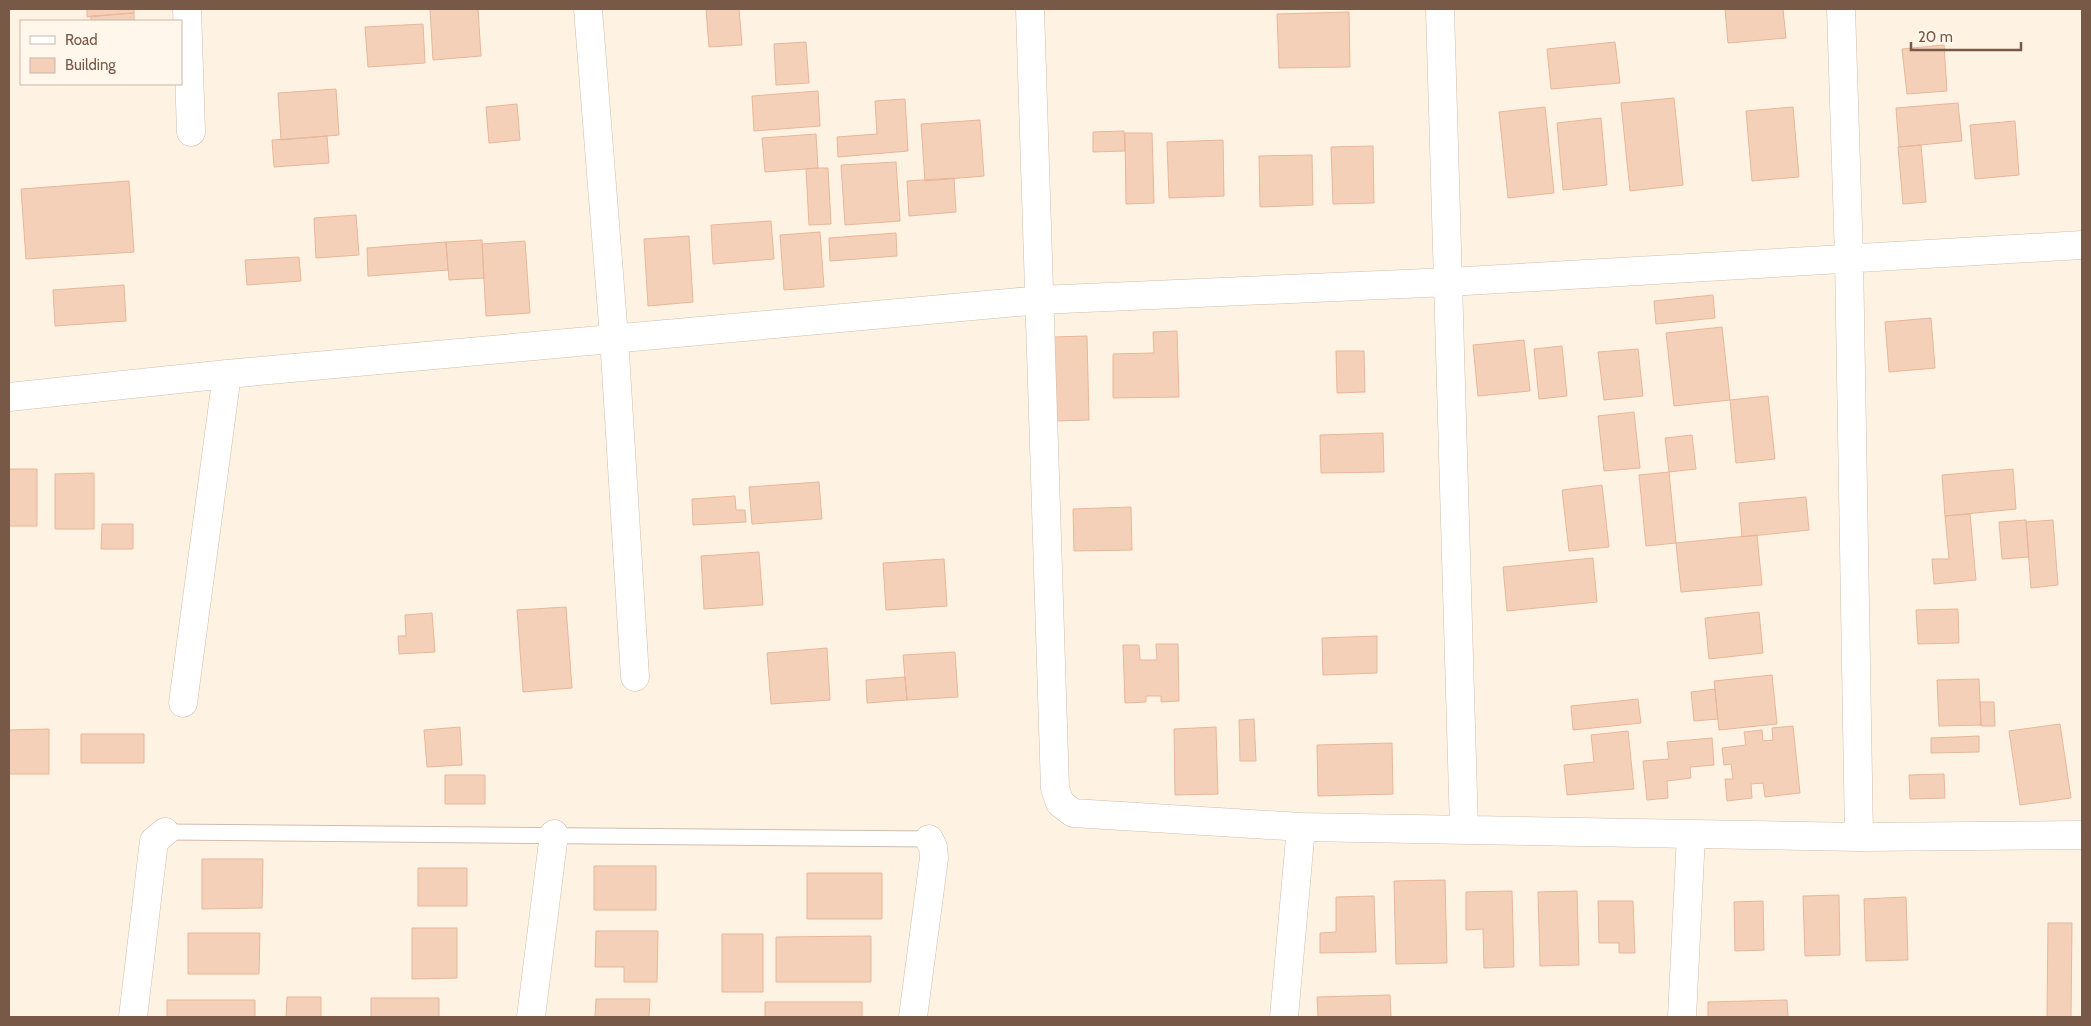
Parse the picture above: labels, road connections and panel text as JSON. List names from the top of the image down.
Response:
{
  "legend": ["Road", "Building"],
  "scale_bar": "20 m"
}
